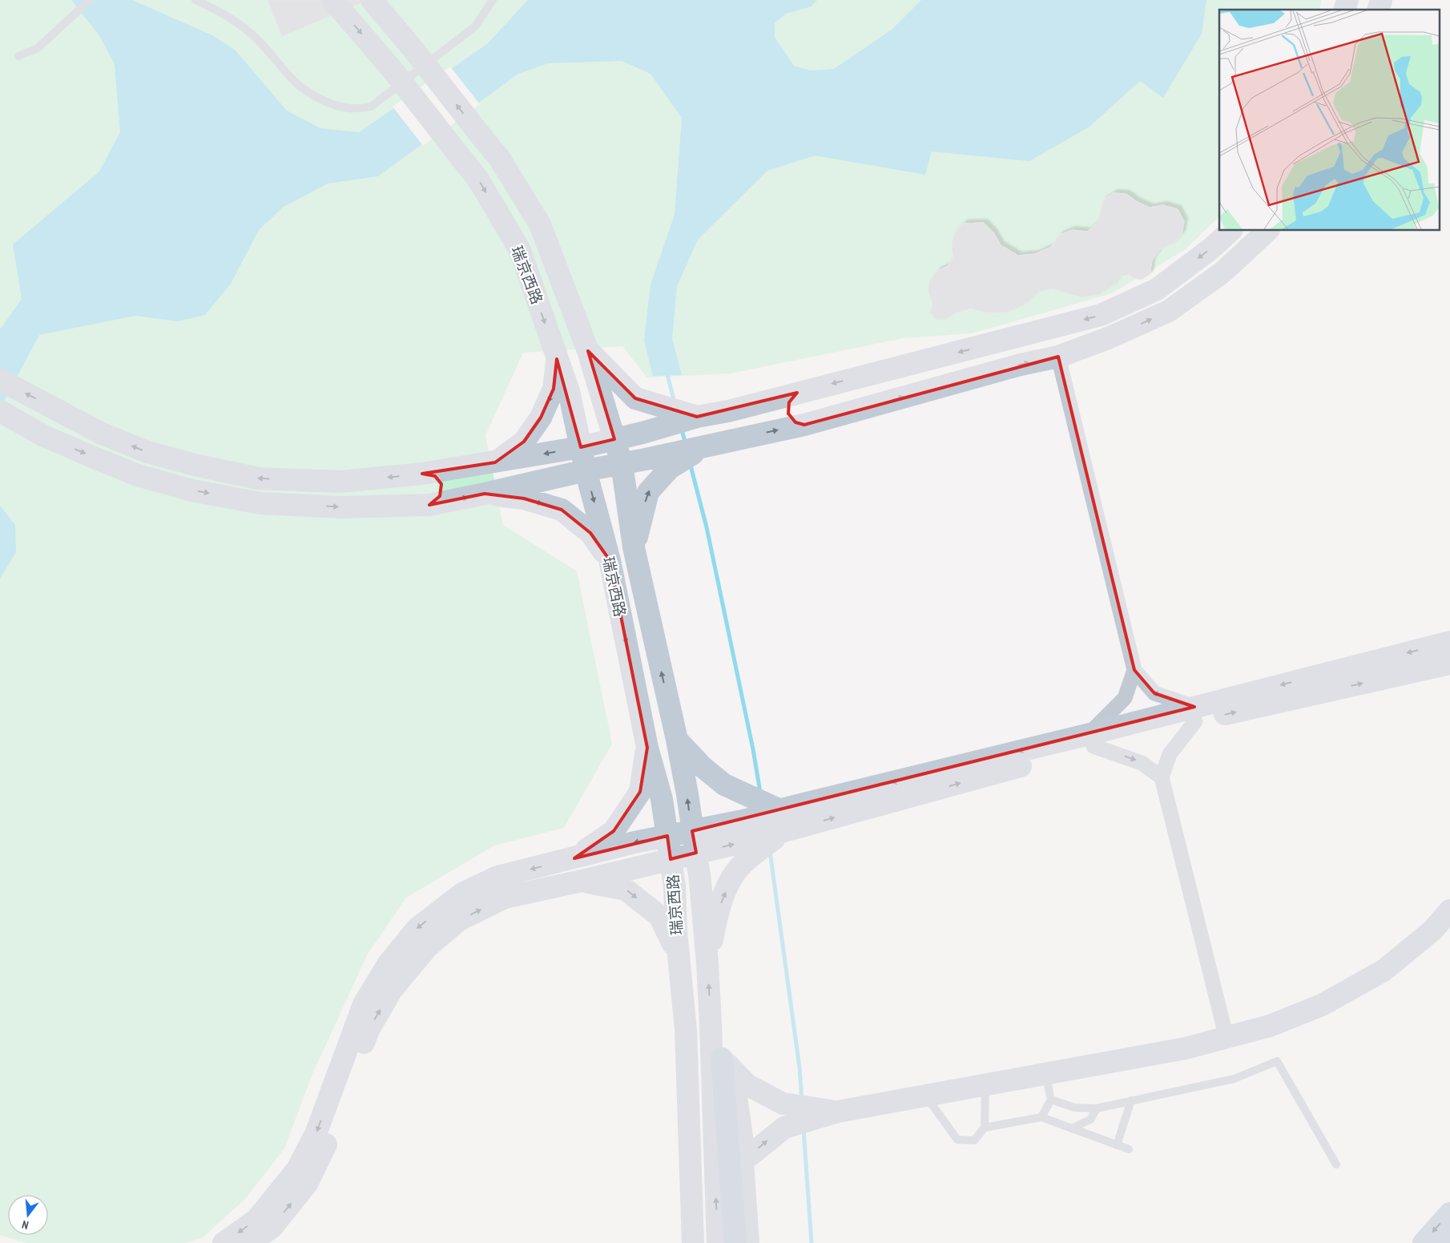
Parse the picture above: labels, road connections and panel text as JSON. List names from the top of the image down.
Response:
{
  "streets": {
    "street": ["瑞京西路"]
  },
  "north": "bottom"
}
